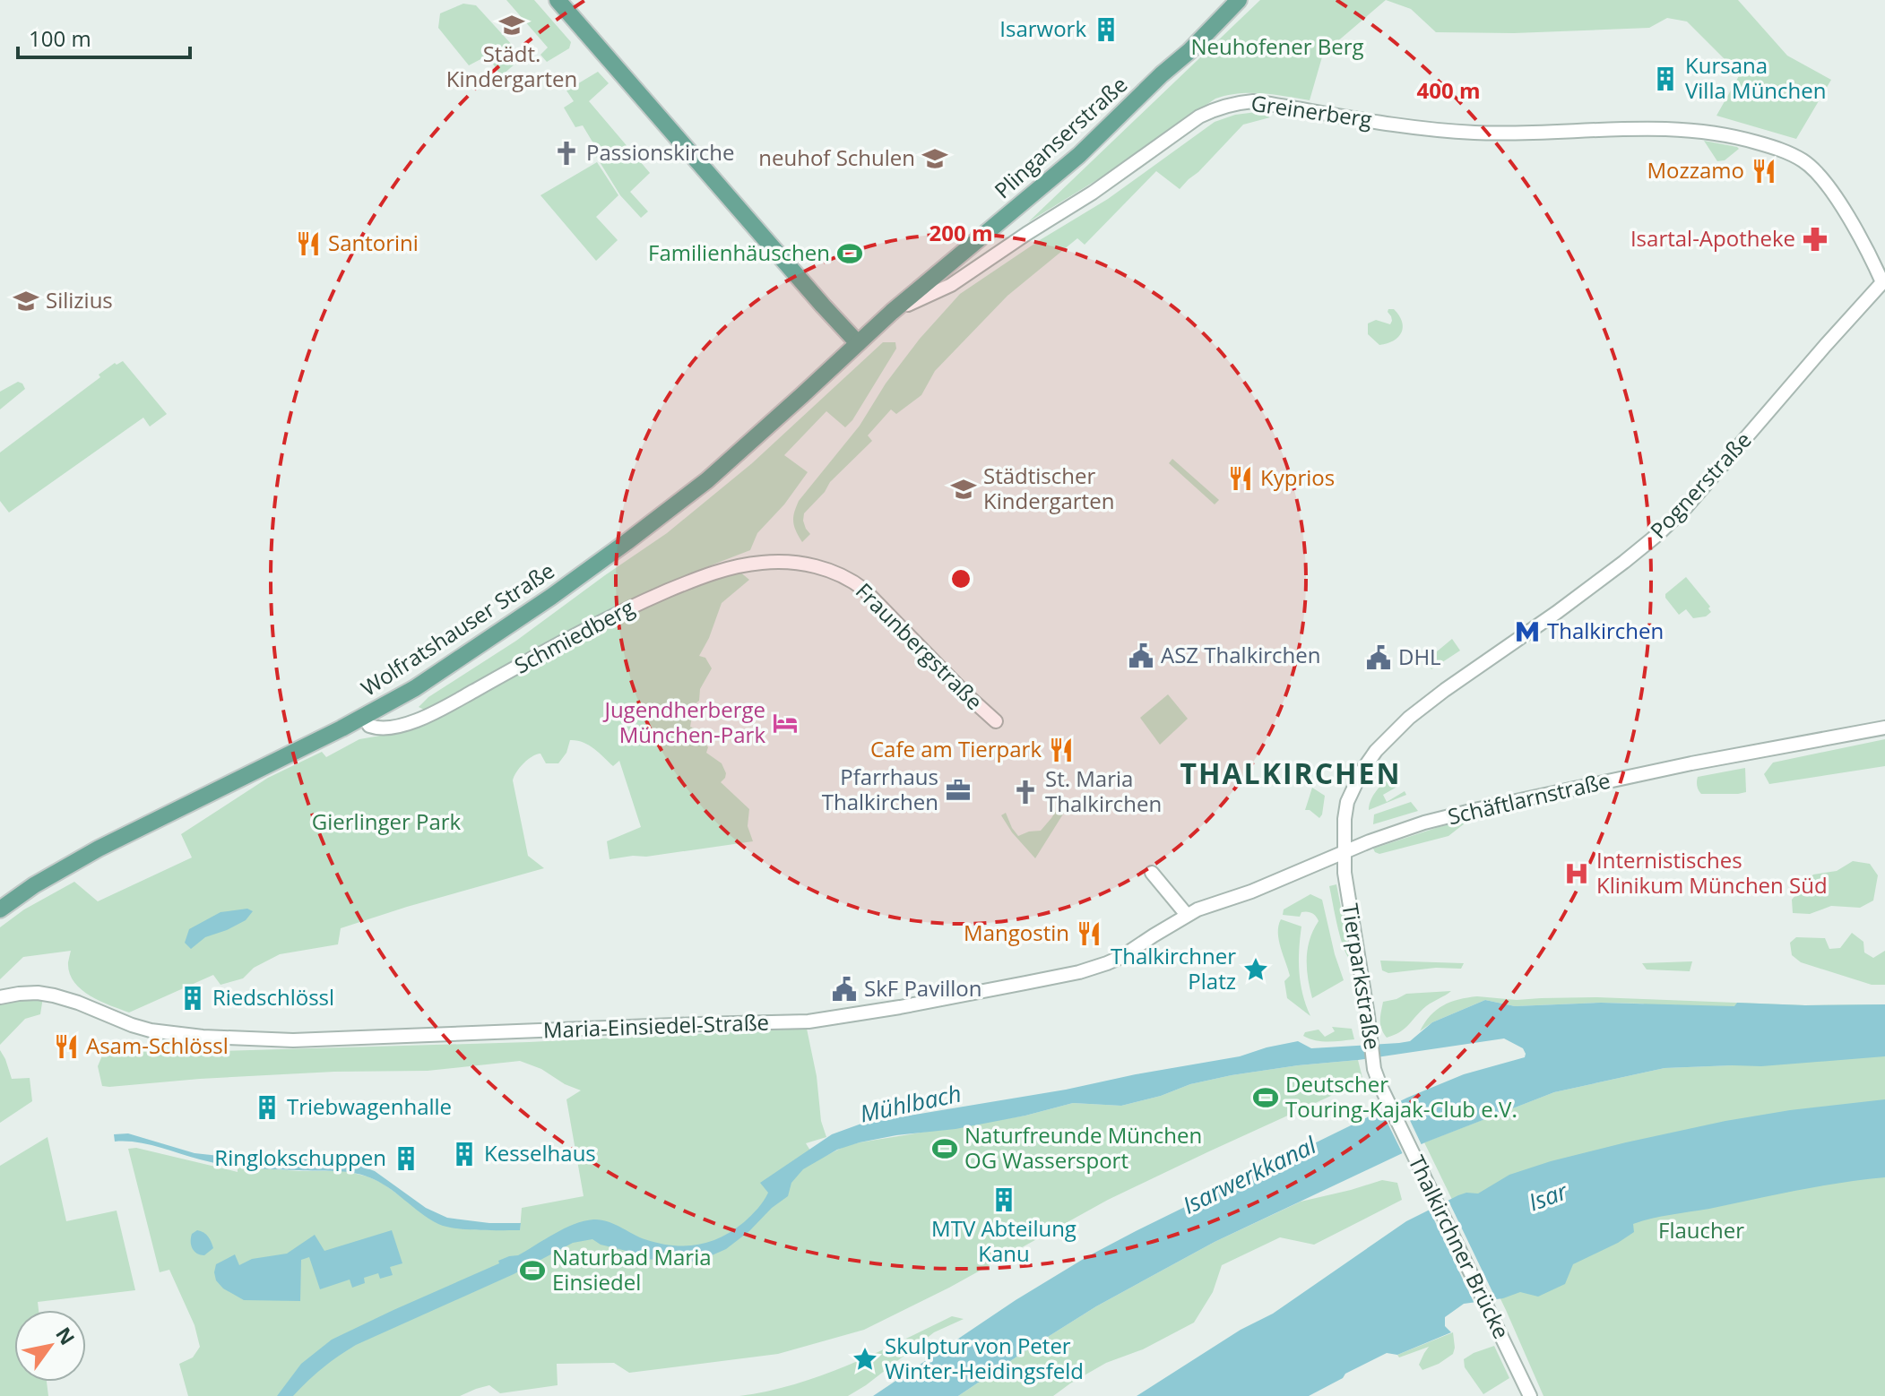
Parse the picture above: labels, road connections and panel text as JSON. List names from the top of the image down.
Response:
{
  "streets": {
    "main road": ["Plinganserstraße", "Wolfratshauser Straße"],
    "street": [
      "Greinerberg",
      "Pognerstraße",
      "Schmiedberg",
      "Fraunbergstraße",
      "Schäftlarnstraße",
      "Tierparkstraße",
      "Maria-Einsiedel-Straße",
      "Thalkirchner Brücke"
    ]
  },
  "crossings": [
    ["Greinerberg", "Plinganserstraße"],
    ["Greinerberg", "Pognerstraße"],
    ["Plinganserstraße", "Wolfratshauser Straße"],
    ["Pognerstraße", "Schäftlarnstraße"],
    ["Pognerstraße", "Tierparkstraße"],
    ["Wolfratshauser Straße", "Schmiedberg"],
    ["Schmiedberg", "Fraunbergstraße"],
    ["Schäftlarnstraße", "Tierparkstraße"],
    ["Schäftlarnstraße", "Maria-Einsiedel-Straße"],
    ["Tierparkstraße", "Thalkirchner Brücke"]
  ],
  "districts": ["THALKIRCHEN"],
  "water": ["Mühlbach", "Isarwerkkanal", "Isar"],
  "parks": ["Neuhofener Berg", "Gierlinger Park", "Flaucher"],
  "places": {
    "school or university": [
      "Städt. Kindergarten",
      "neuhof Schulen",
      "Silizius",
      "Städtischer Kindergarten"
    ],
    "building": [
      "Isarwork",
      "Kursana Villa München",
      "Riedschlössl",
      "Triebwagenhalle",
      "Kesselhaus",
      "Ringlokschuppen",
      "MTV Abteilung Kanu"
    ],
    "church": ["Passionskirche", "St. Maria Thalkirchen"],
    "restaurant": [
      "Mozzamo",
      "Santorini",
      "Kyprios",
      "Cafe am Tierpark",
      "Mangostin",
      "Asam-Schlössl"
    ],
    "pharmacy": ["Isartal-Apotheke"],
    "sports": [
      "Familienhäuschen",
      "Deutscher Touring-Kajak-Club e.V.",
      "Naturfreunde München OG Wassersport",
      "Naturbad Maria Einsiedel"
    ],
    "metro station": ["Thalkirchen"],
    "public building": ["ASZ Thalkirchen", "DHL", "SkF Pavillon"],
    "hotel": ["Jugendherberge München-Park"],
    "office": ["Pfarrhaus Thalkirchen"],
    "hospital": ["Internistisches Klinikum München Süd"],
    "place": ["Thalkirchner Platz", "Skulptur von Peter Winter-Heidingsfeld"]
  },
  "scale_bar": "100 m",
  "north": "top right",
  "rings": ["400 m", "200 m"]
}
